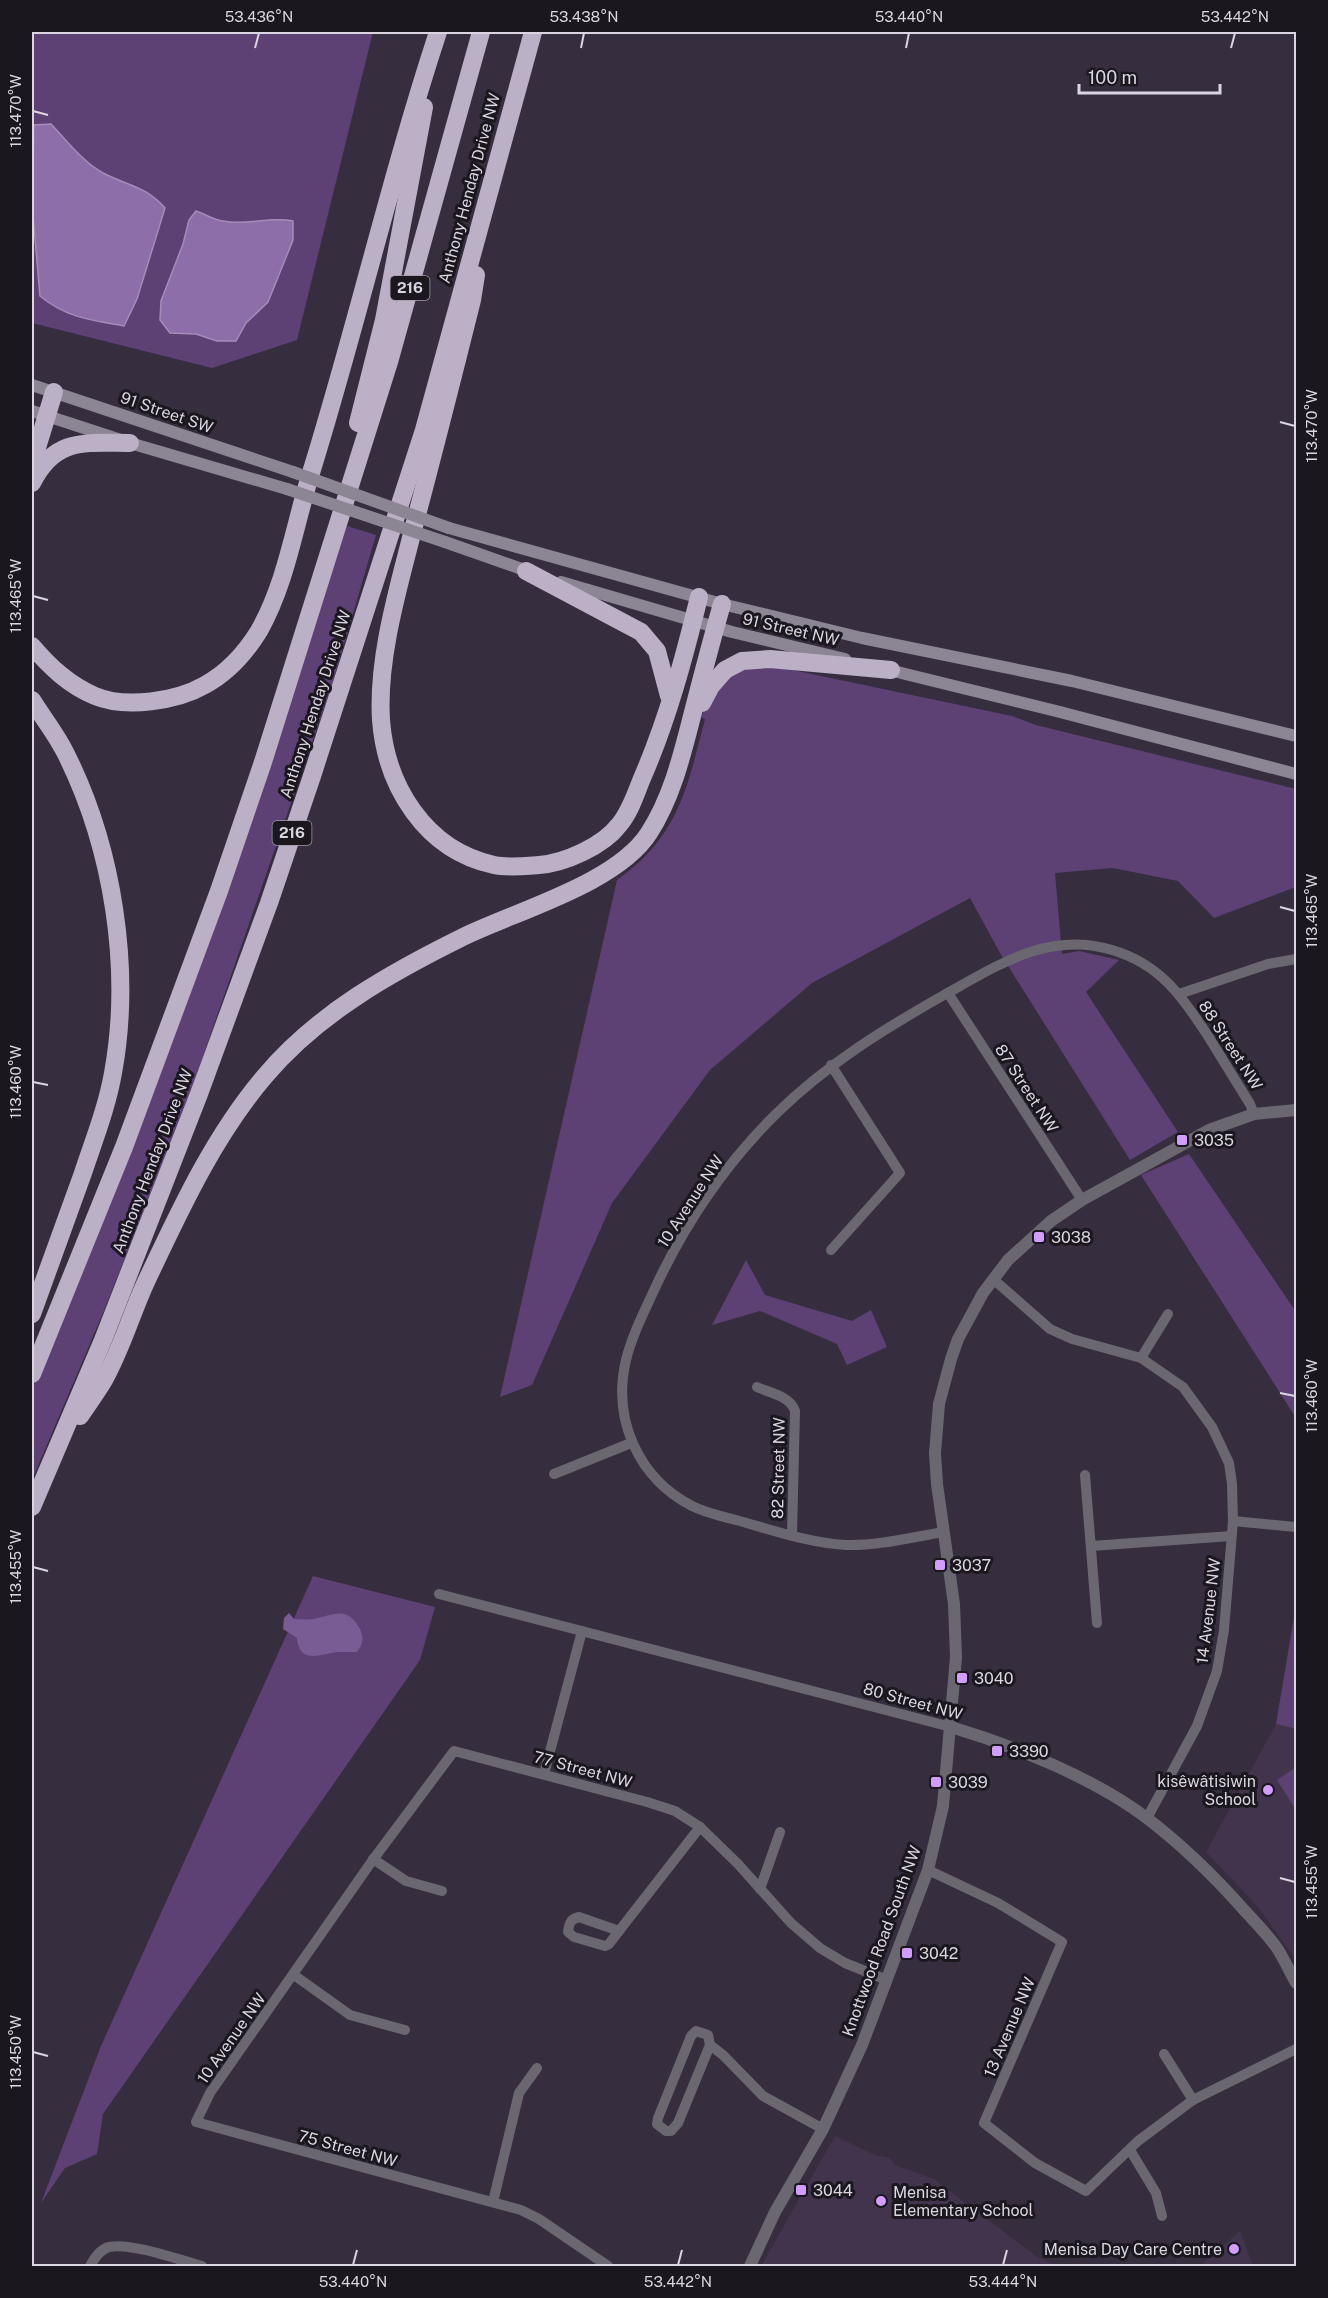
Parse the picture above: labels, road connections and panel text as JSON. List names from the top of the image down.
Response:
{
  "streets": {
    "highway": ["Anthony Henday Drive NW", "216"],
    "main road": ["91 Street SW", "91 Street NW"],
    "street": [
      "88 Street NW",
      "87 Street NW",
      "10 Avenue NW",
      "82 Street NW",
      "14 Avenue NW",
      "80 Street NW",
      "77 Street NW",
      "Knottwood Road South NW",
      "13 Avenue NW",
      "75 Street NW"
    ]
  },
  "crossings": [
    ["91 Street SW", "91 Street NW"],
    ["88 Street NW", "10 Avenue NW"],
    ["88 Street NW", "Knottwood Road South NW"],
    ["87 Street NW", "10 Avenue NW"],
    ["87 Street NW", "Knottwood Road South NW"],
    ["10 Avenue NW", "82 Street NW"],
    ["10 Avenue NW", "77 Street NW"],
    ["10 Avenue NW", "75 Street NW"],
    ["82 Street NW", "Knottwood Road South NW"],
    ["14 Avenue NW", "80 Street NW"],
    ["14 Avenue NW", "Knottwood Road South NW"],
    ["80 Street NW", "Knottwood Road South NW"],
    ["77 Street NW", "Knottwood Road South NW"],
    ["Knottwood Road South NW", "13 Avenue NW"]
  ],
  "places": {
    "transit": [
      "3035",
      "3038",
      "3037",
      "3040",
      "3390",
      "3039",
      "3042",
      "3044"
    ],
    "other": ["kisêwâtisiwin School", "Menisa Elementary School", "Menisa Day Care Centre"]
  },
  "scale_bar": "100 m",
  "coordinates": [
    "53.436°N",
    "53.438°N",
    "53.440°N",
    "53.442°N",
    "113.470°W",
    "113.465°W",
    "113.460°W",
    "113.455°W",
    "113.450°W",
    "53.444°N"
  ]
}
